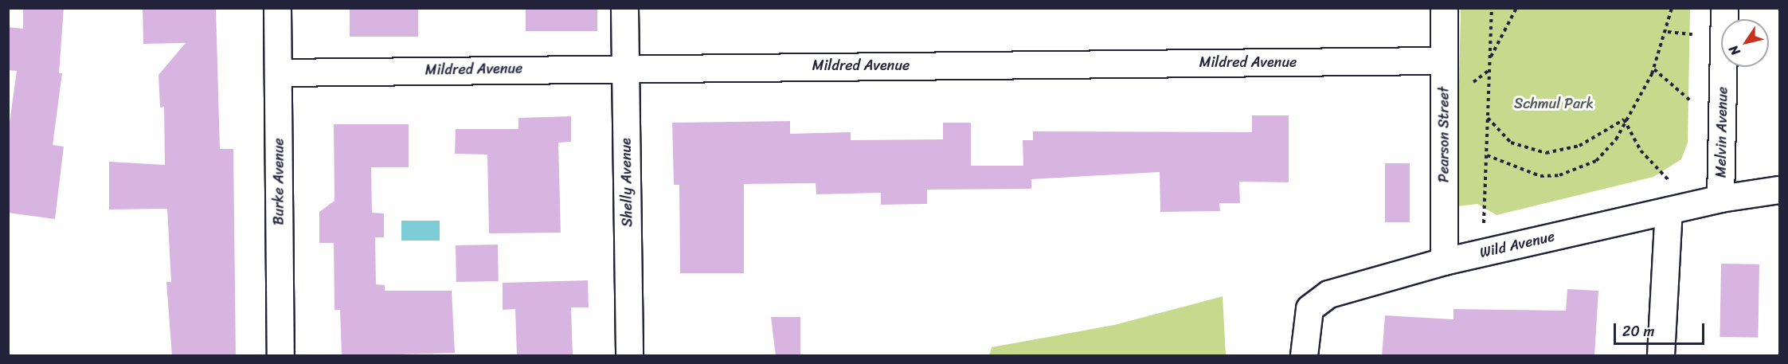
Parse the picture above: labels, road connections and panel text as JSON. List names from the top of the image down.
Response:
{
  "streets": {
    "street": [
      "Mildred Avenue",
      "Melvin Avenue",
      "Pearson Street",
      "Burke Avenue",
      "Shelly Avenue",
      "Wild Avenue"
    ]
  },
  "crossings": [
    ["Mildred Avenue", "Pearson Street"],
    ["Mildred Avenue", "Burke Avenue"],
    ["Mildred Avenue", "Shelly Avenue"],
    ["Melvin Avenue", "Wild Avenue"],
    ["Pearson Street", "Wild Avenue"]
  ],
  "parks": ["Schmul Park"],
  "scale_bar": "20 m",
  "north": "bottom left"
}
